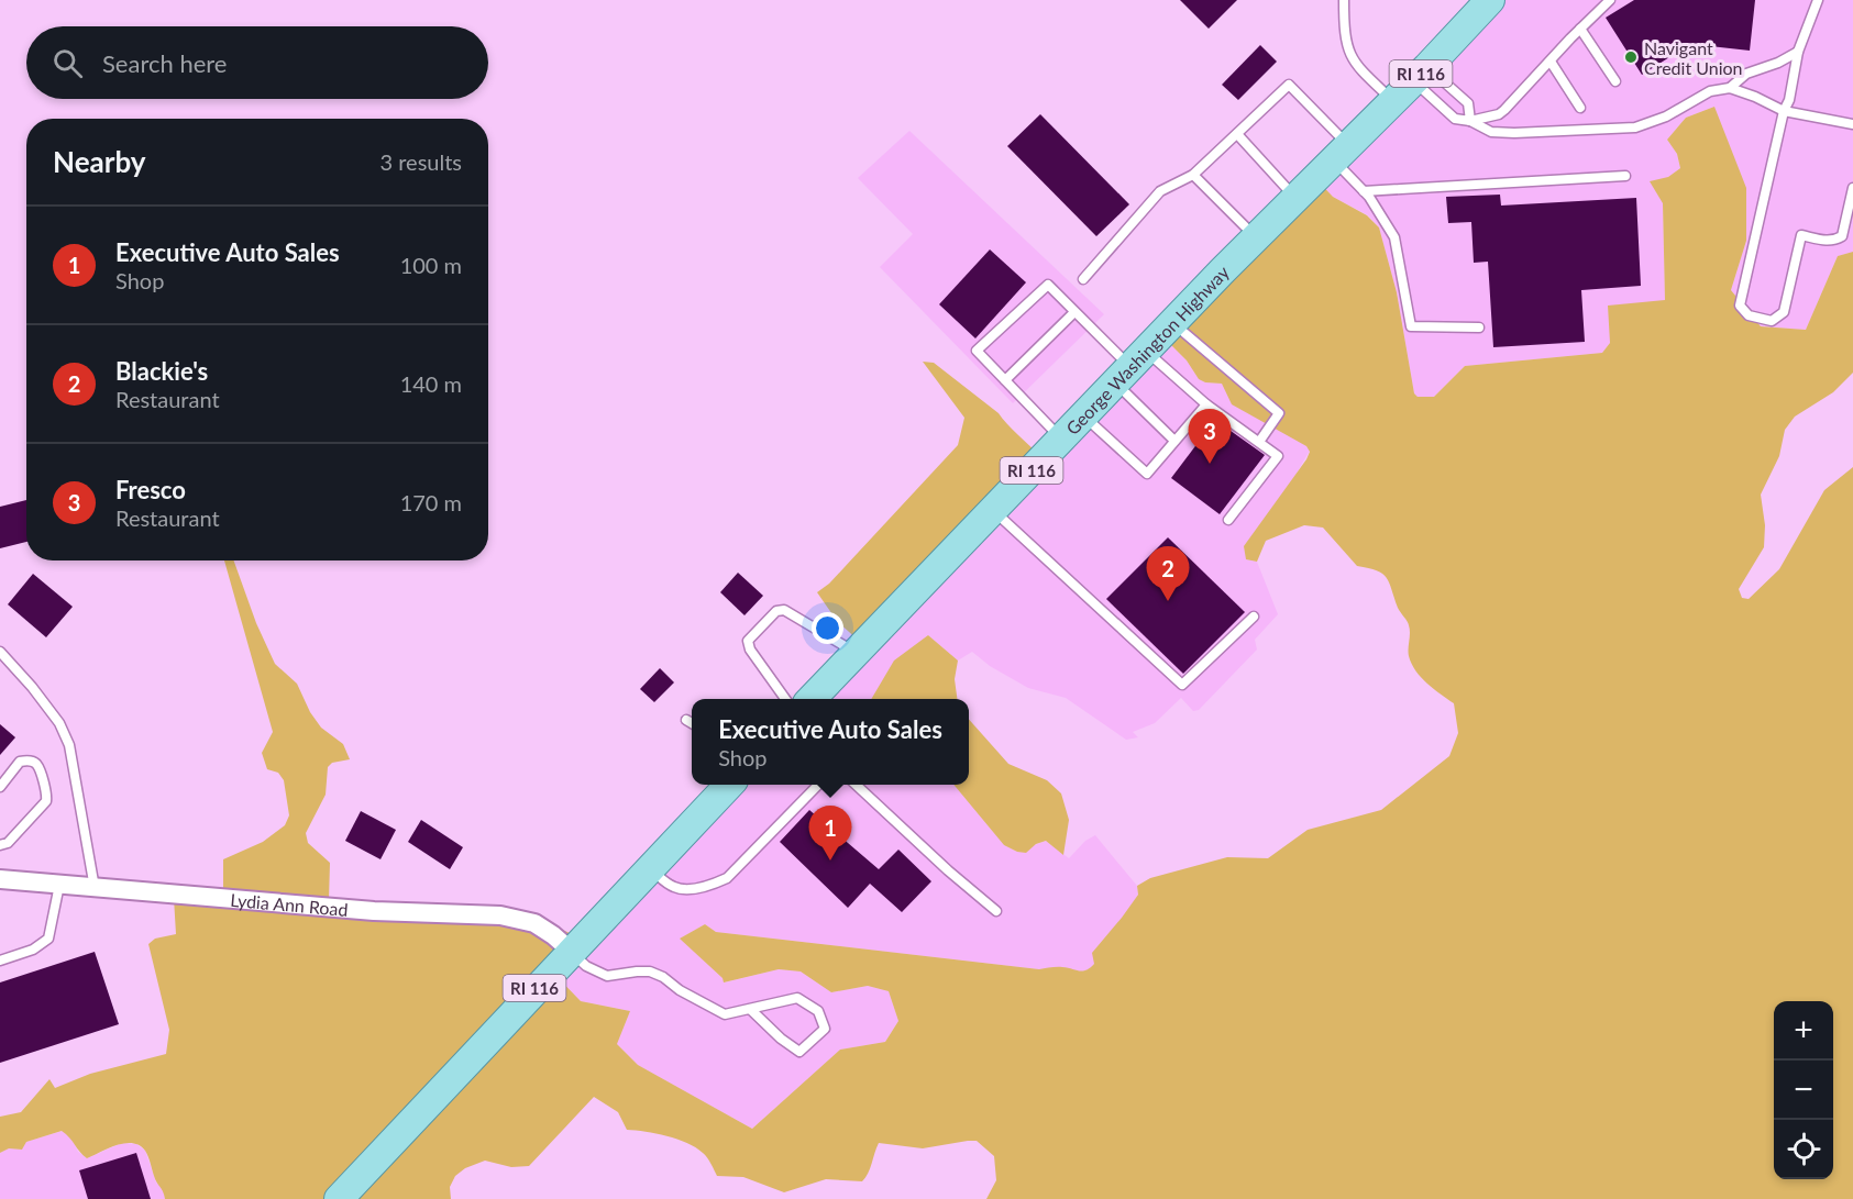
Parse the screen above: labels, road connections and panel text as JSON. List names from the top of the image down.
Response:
{
  "streets": {
    "main road": ["RI 116", "George Washington Highway"],
    "street": ["Lydia Ann Road"]
  },
  "crossings": [
    ["RI 116", "Lydia Ann Road"]
  ],
  "places": ["Navigant Credit Union"],
  "page": {
    "search": "Search here",
    "heading": ["Nearby", "3 results"],
    "list": [
      {
        "mark": "1",
        "name": "Executive Auto Sales",
        "note": "Shop",
        "value": "100 m"
      },
      {
        "mark": "2",
        "name": "Blackie's",
        "note": "Restaurant",
        "value": "140 m"
      },
      {
        "mark": "3",
        "name": "Fresco",
        "note": "Restaurant",
        "value": "170 m"
      }
    ],
    "pins": ["3", "2", "1"],
    "popup": ["Executive Auto Sales", "Shop"],
    "map_buttons": ["+", "−"]
  }
}
